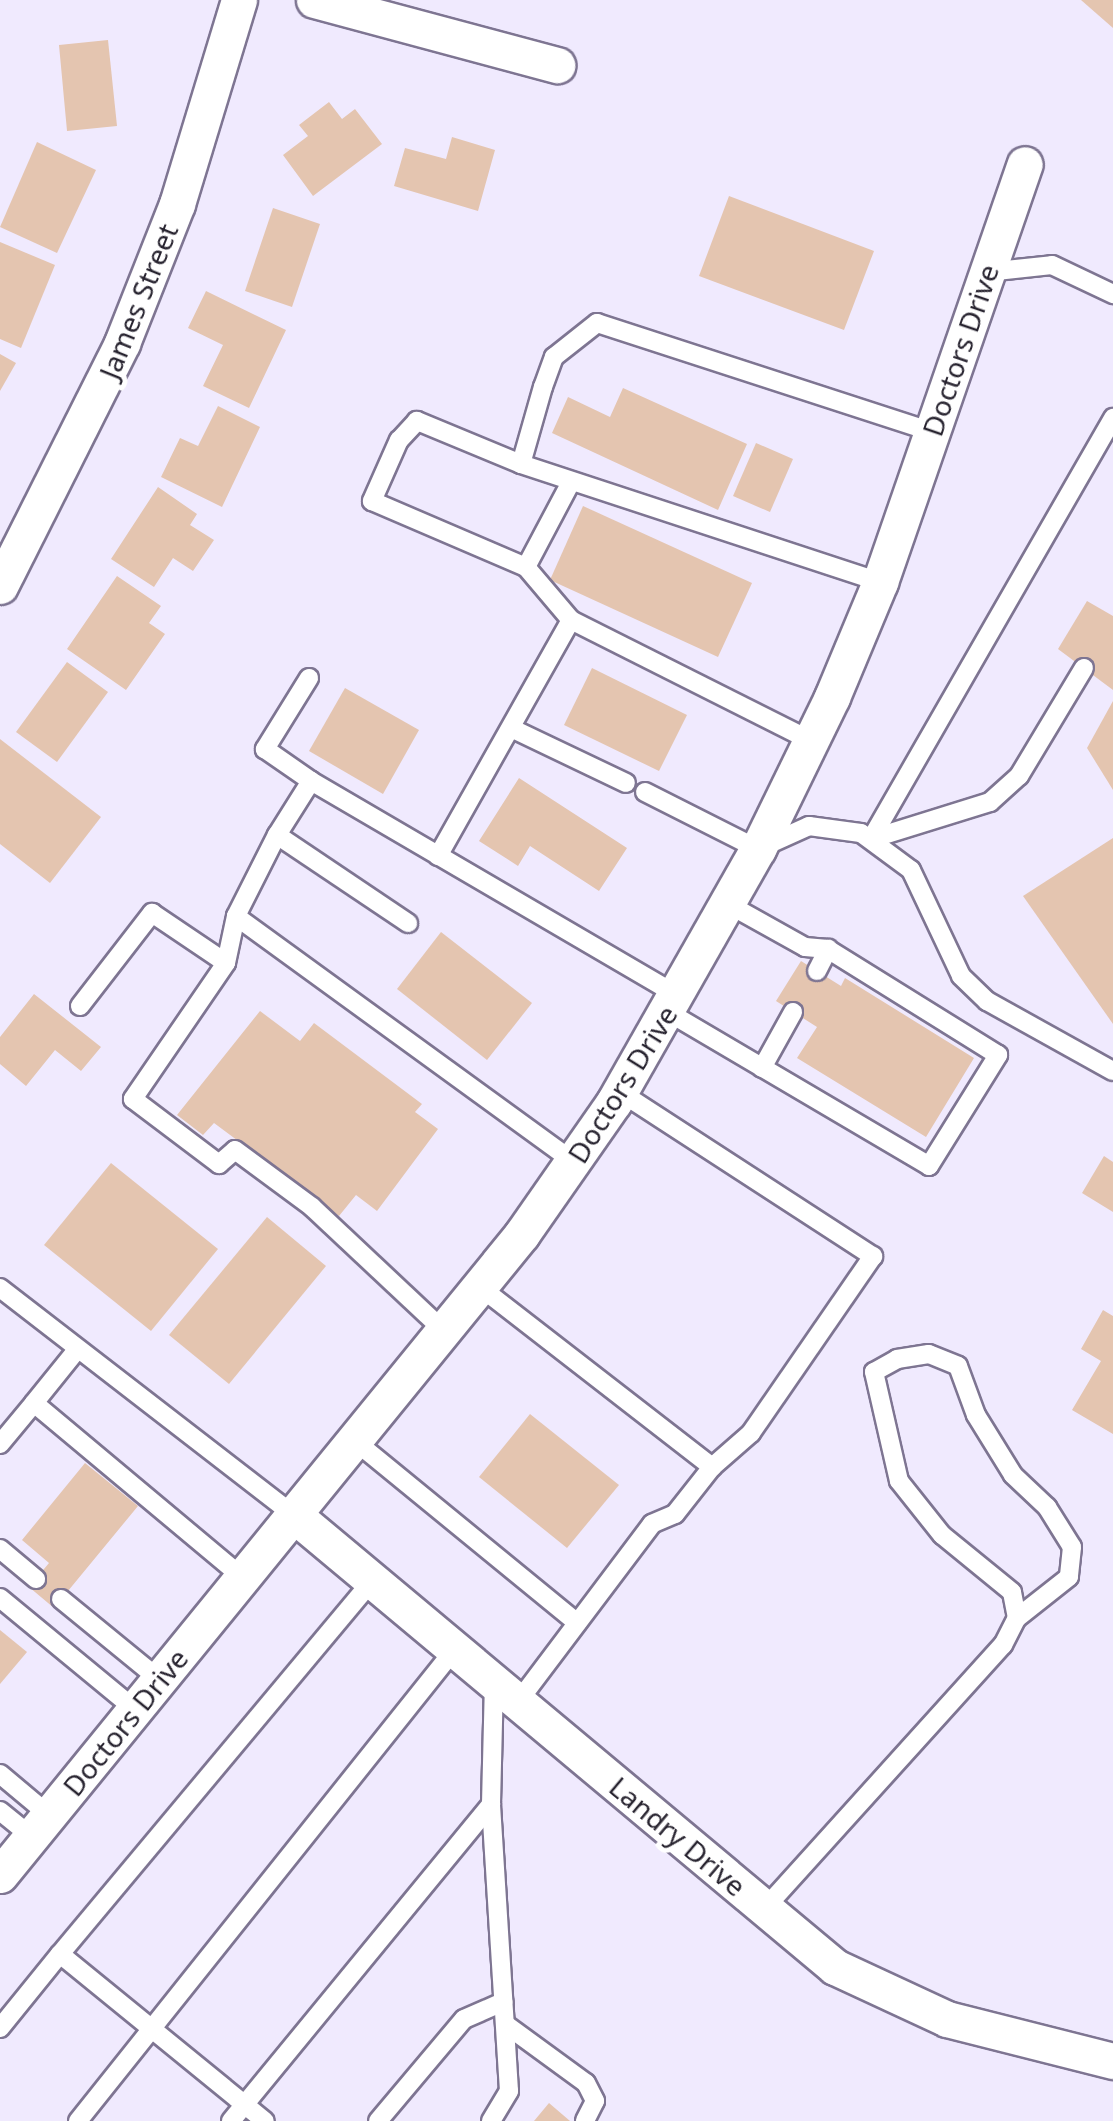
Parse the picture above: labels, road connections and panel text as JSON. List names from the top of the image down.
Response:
{
  "streets": {
    "street": ["James Street", "Doctors Drive", "Landry Drive"]
  },
  "crossings": [
    ["Doctors Drive", "Landry Drive"]
  ]
}
